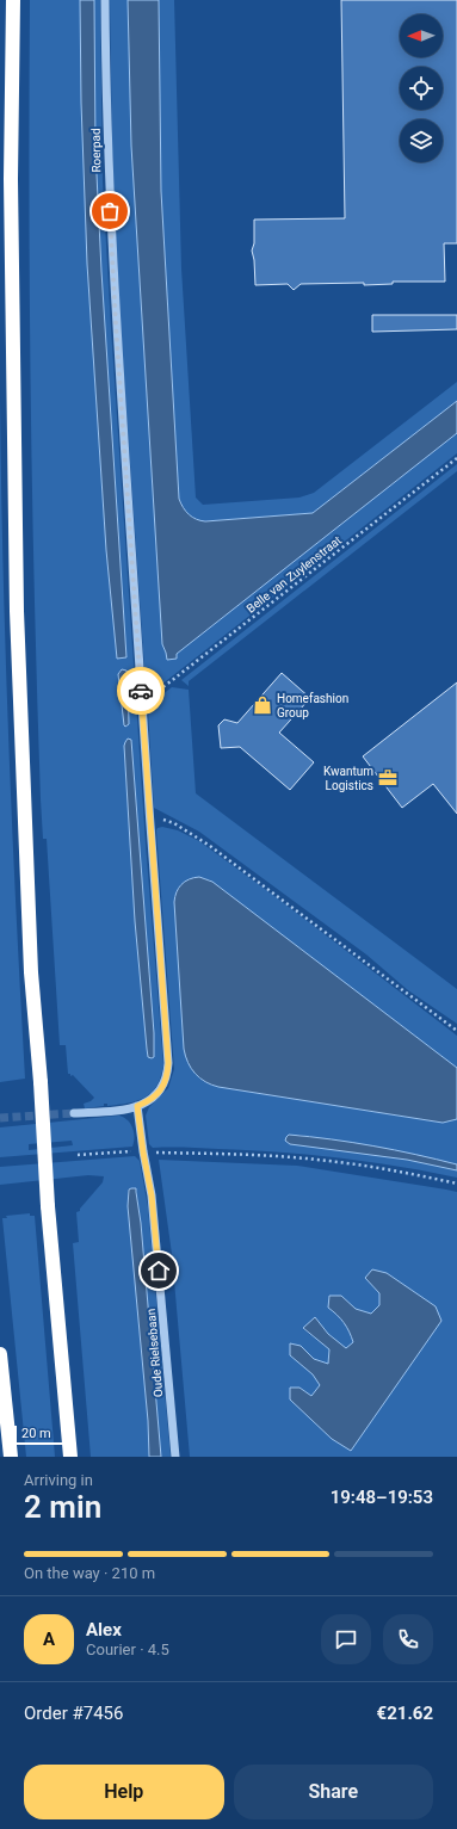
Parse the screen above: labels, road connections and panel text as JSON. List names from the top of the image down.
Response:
{
  "streets": {
    "street": ["Roerpad", "Oude Rielsebaan"],
    "path": ["Belle van Zuylenstraat"]
  },
  "crossings": [
    ["Roerpad", "Belle van Zuylenstraat"],
    ["Roerpad", "Oude Rielsebaan"]
  ],
  "places": {
    "shop": ["Homefashion Group"],
    "office": ["Kwantum Logistics"]
  },
  "scale_bar": "20 m",
  "north": "left",
  "page": {
    "scale": "20 m",
    "heading": ["2 min", "Arriving in", "19:48–19:53"],
    "panel": [
      "Alex",
      "Courier · 4.5",
      "Order #7456",
      "€21.62"
    ],
    "bar": "On the way · 210 m",
    "round": "A",
    "buttons": ["Help", "Share"]
  }
}
